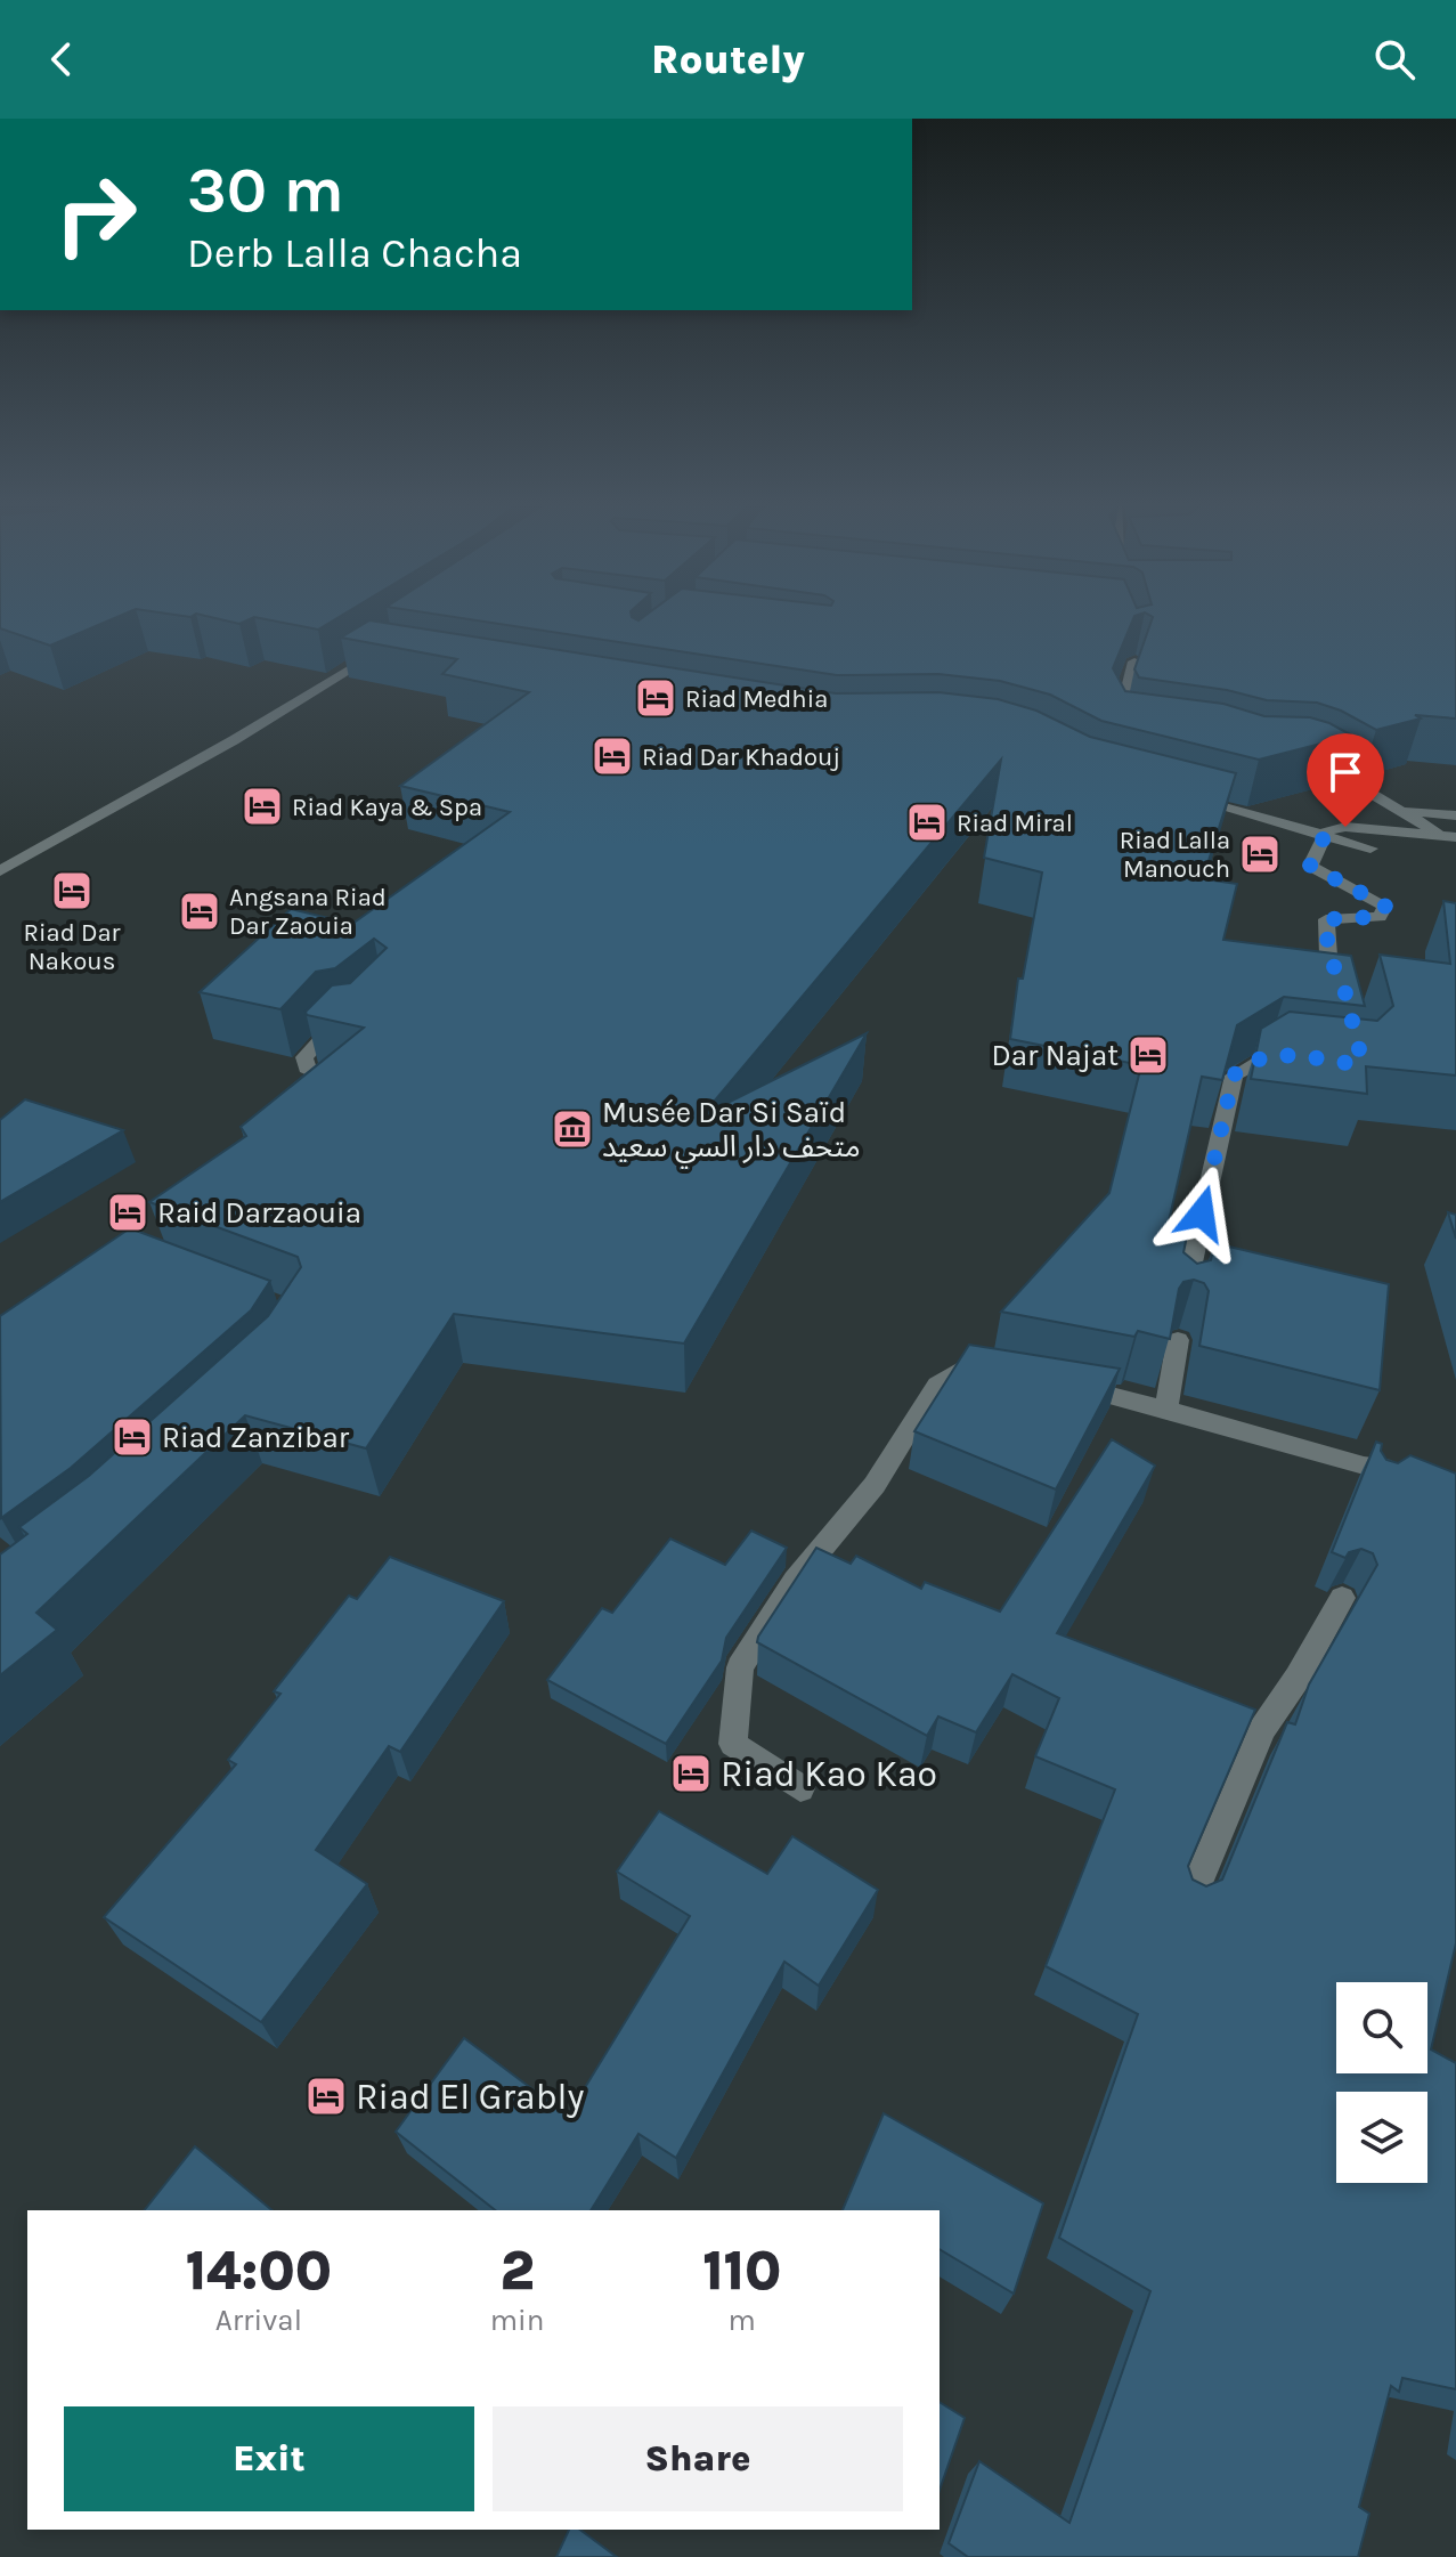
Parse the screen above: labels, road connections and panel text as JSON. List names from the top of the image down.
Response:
{
  "places": {
    "hotel": [
      "Riad Medhia",
      "Riad Dar Khadouj",
      "Riad Kaya & Spa",
      "Riad Miral",
      "Riad Lalla Manouch",
      "Riad Dar Nakous",
      "Angsana Riad Dar Zaouia",
      "Dar Najat",
      "Raid Darzaouia",
      "Riad Zanzibar",
      "Riad Kao Kao",
      "Riad El Grably"
    ],
    "museum": ["Musée Dar Si Saïd متحف دار السي سعيد"]
  },
  "page": {
    "header": "Routely",
    "turn": ["30 m", "Derb Lalla Chacha"],
    "eta": [
      "14:00",
      "Arrival",
      "2",
      "min",
      "110",
      "m"
    ],
    "buttons": ["Exit", "Share"]
  }
}
